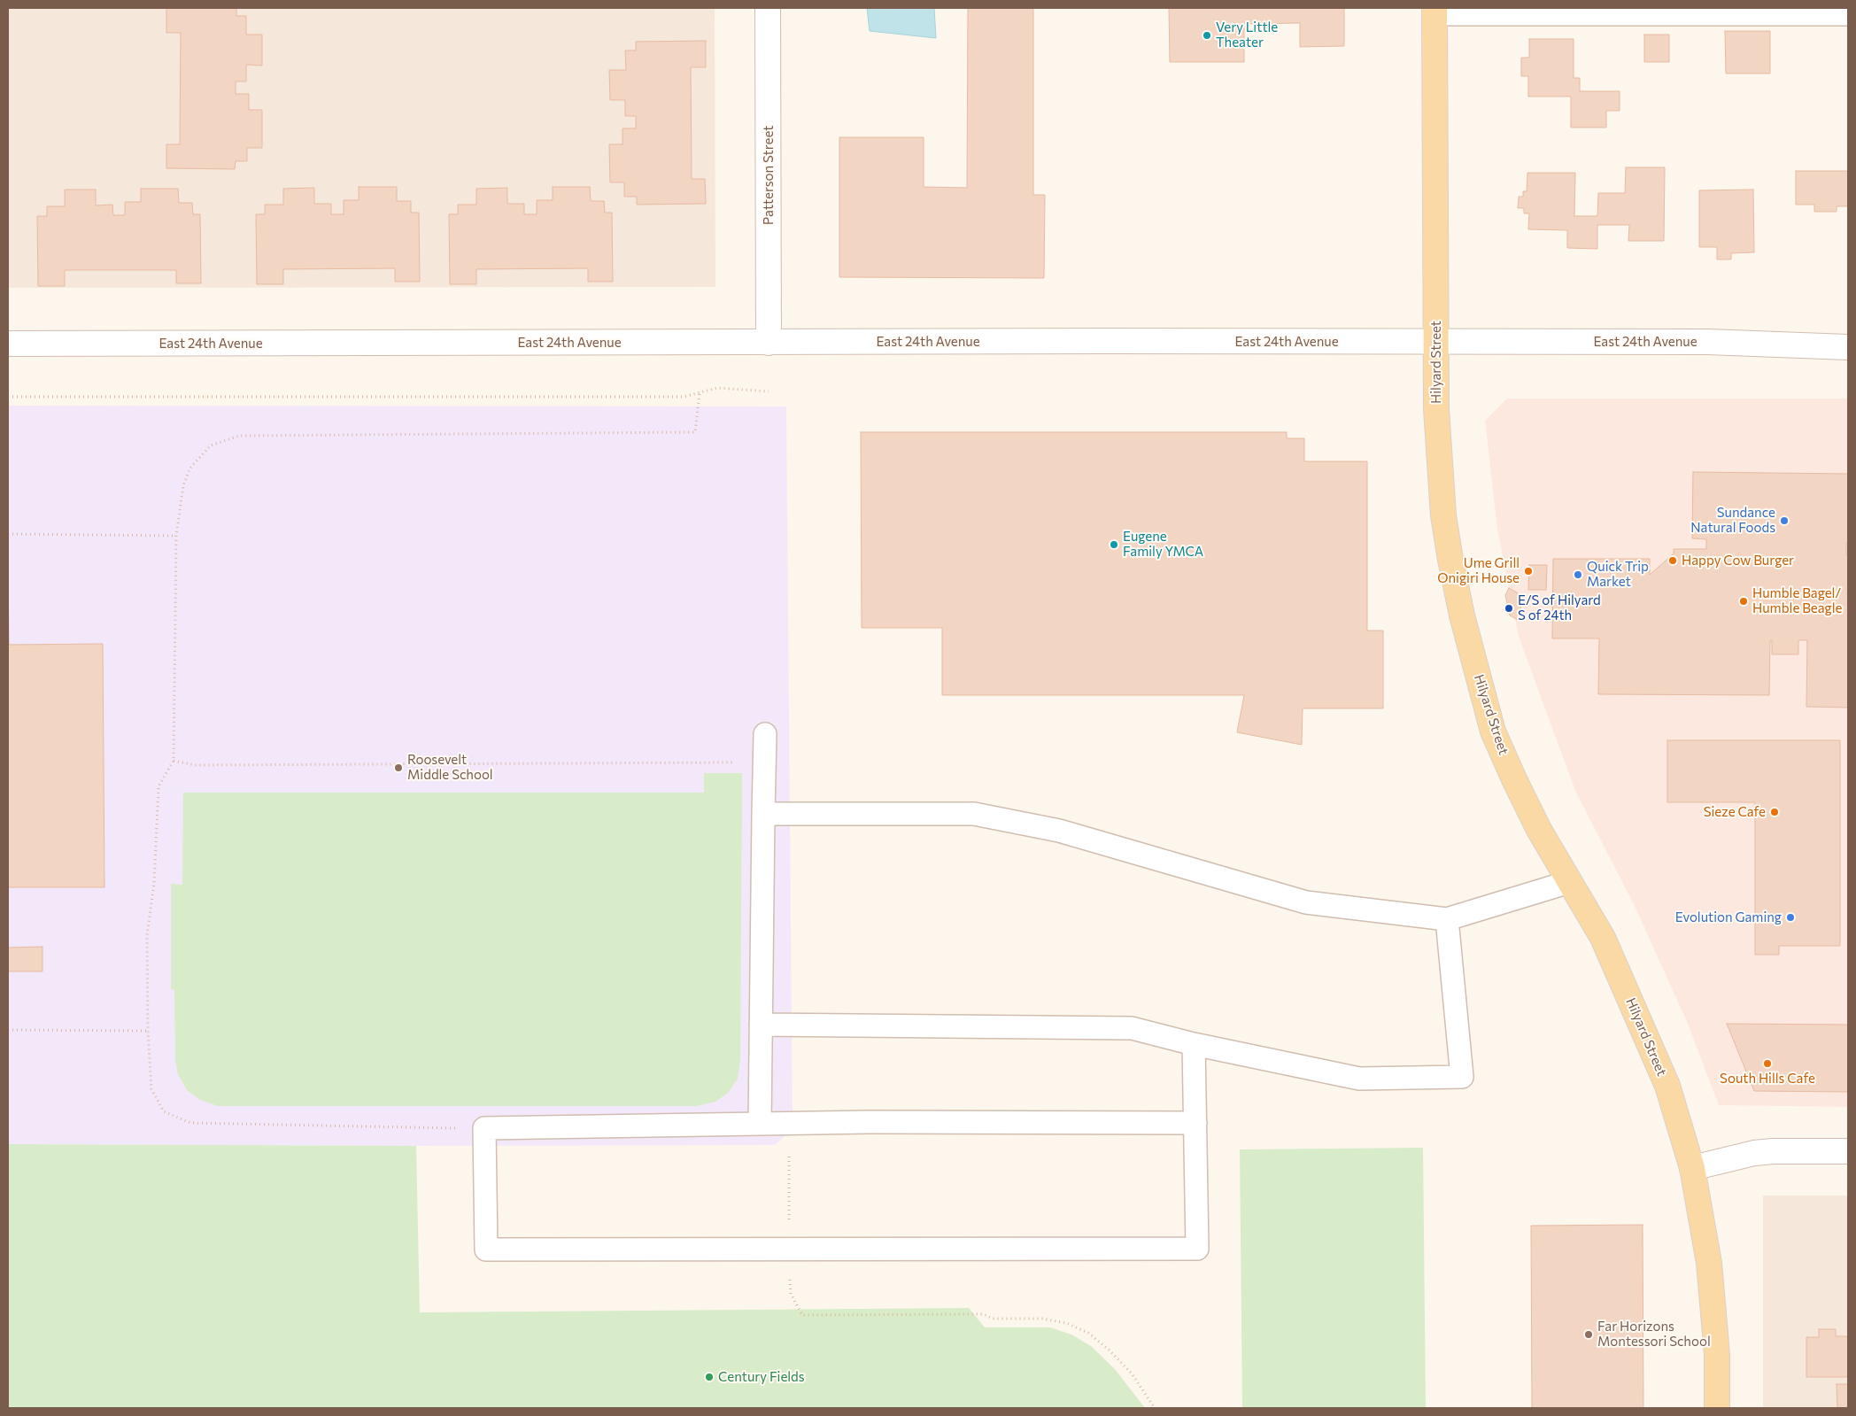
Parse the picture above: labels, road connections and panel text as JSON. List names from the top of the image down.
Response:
{
  "streets": {
    "main road": ["Hilyard Street"],
    "street": ["Patterson Street", "East 24th Avenue"]
  },
  "crossings": [
    ["Patterson Street", "East 24th Avenue"],
    ["East 24th Avenue", "Hilyard Street"]
  ],
  "places": [
    "Very Little Theater",
    "Sundance Natural Foods",
    "Eugene Family YMCA",
    "Happy Cow Burger",
    "Ume Grill Onigiri House",
    "Quick Trip Market",
    "Humble Bagel/ Humble Beagle",
    "E/S of Hilyard S of 24th",
    "Roosevelt Middle School",
    "Sieze Cafe",
    "Evolution Gaming",
    "South Hills Cafe",
    "Far Horizons Montessori School",
    "Century Fields"
  ]
}
